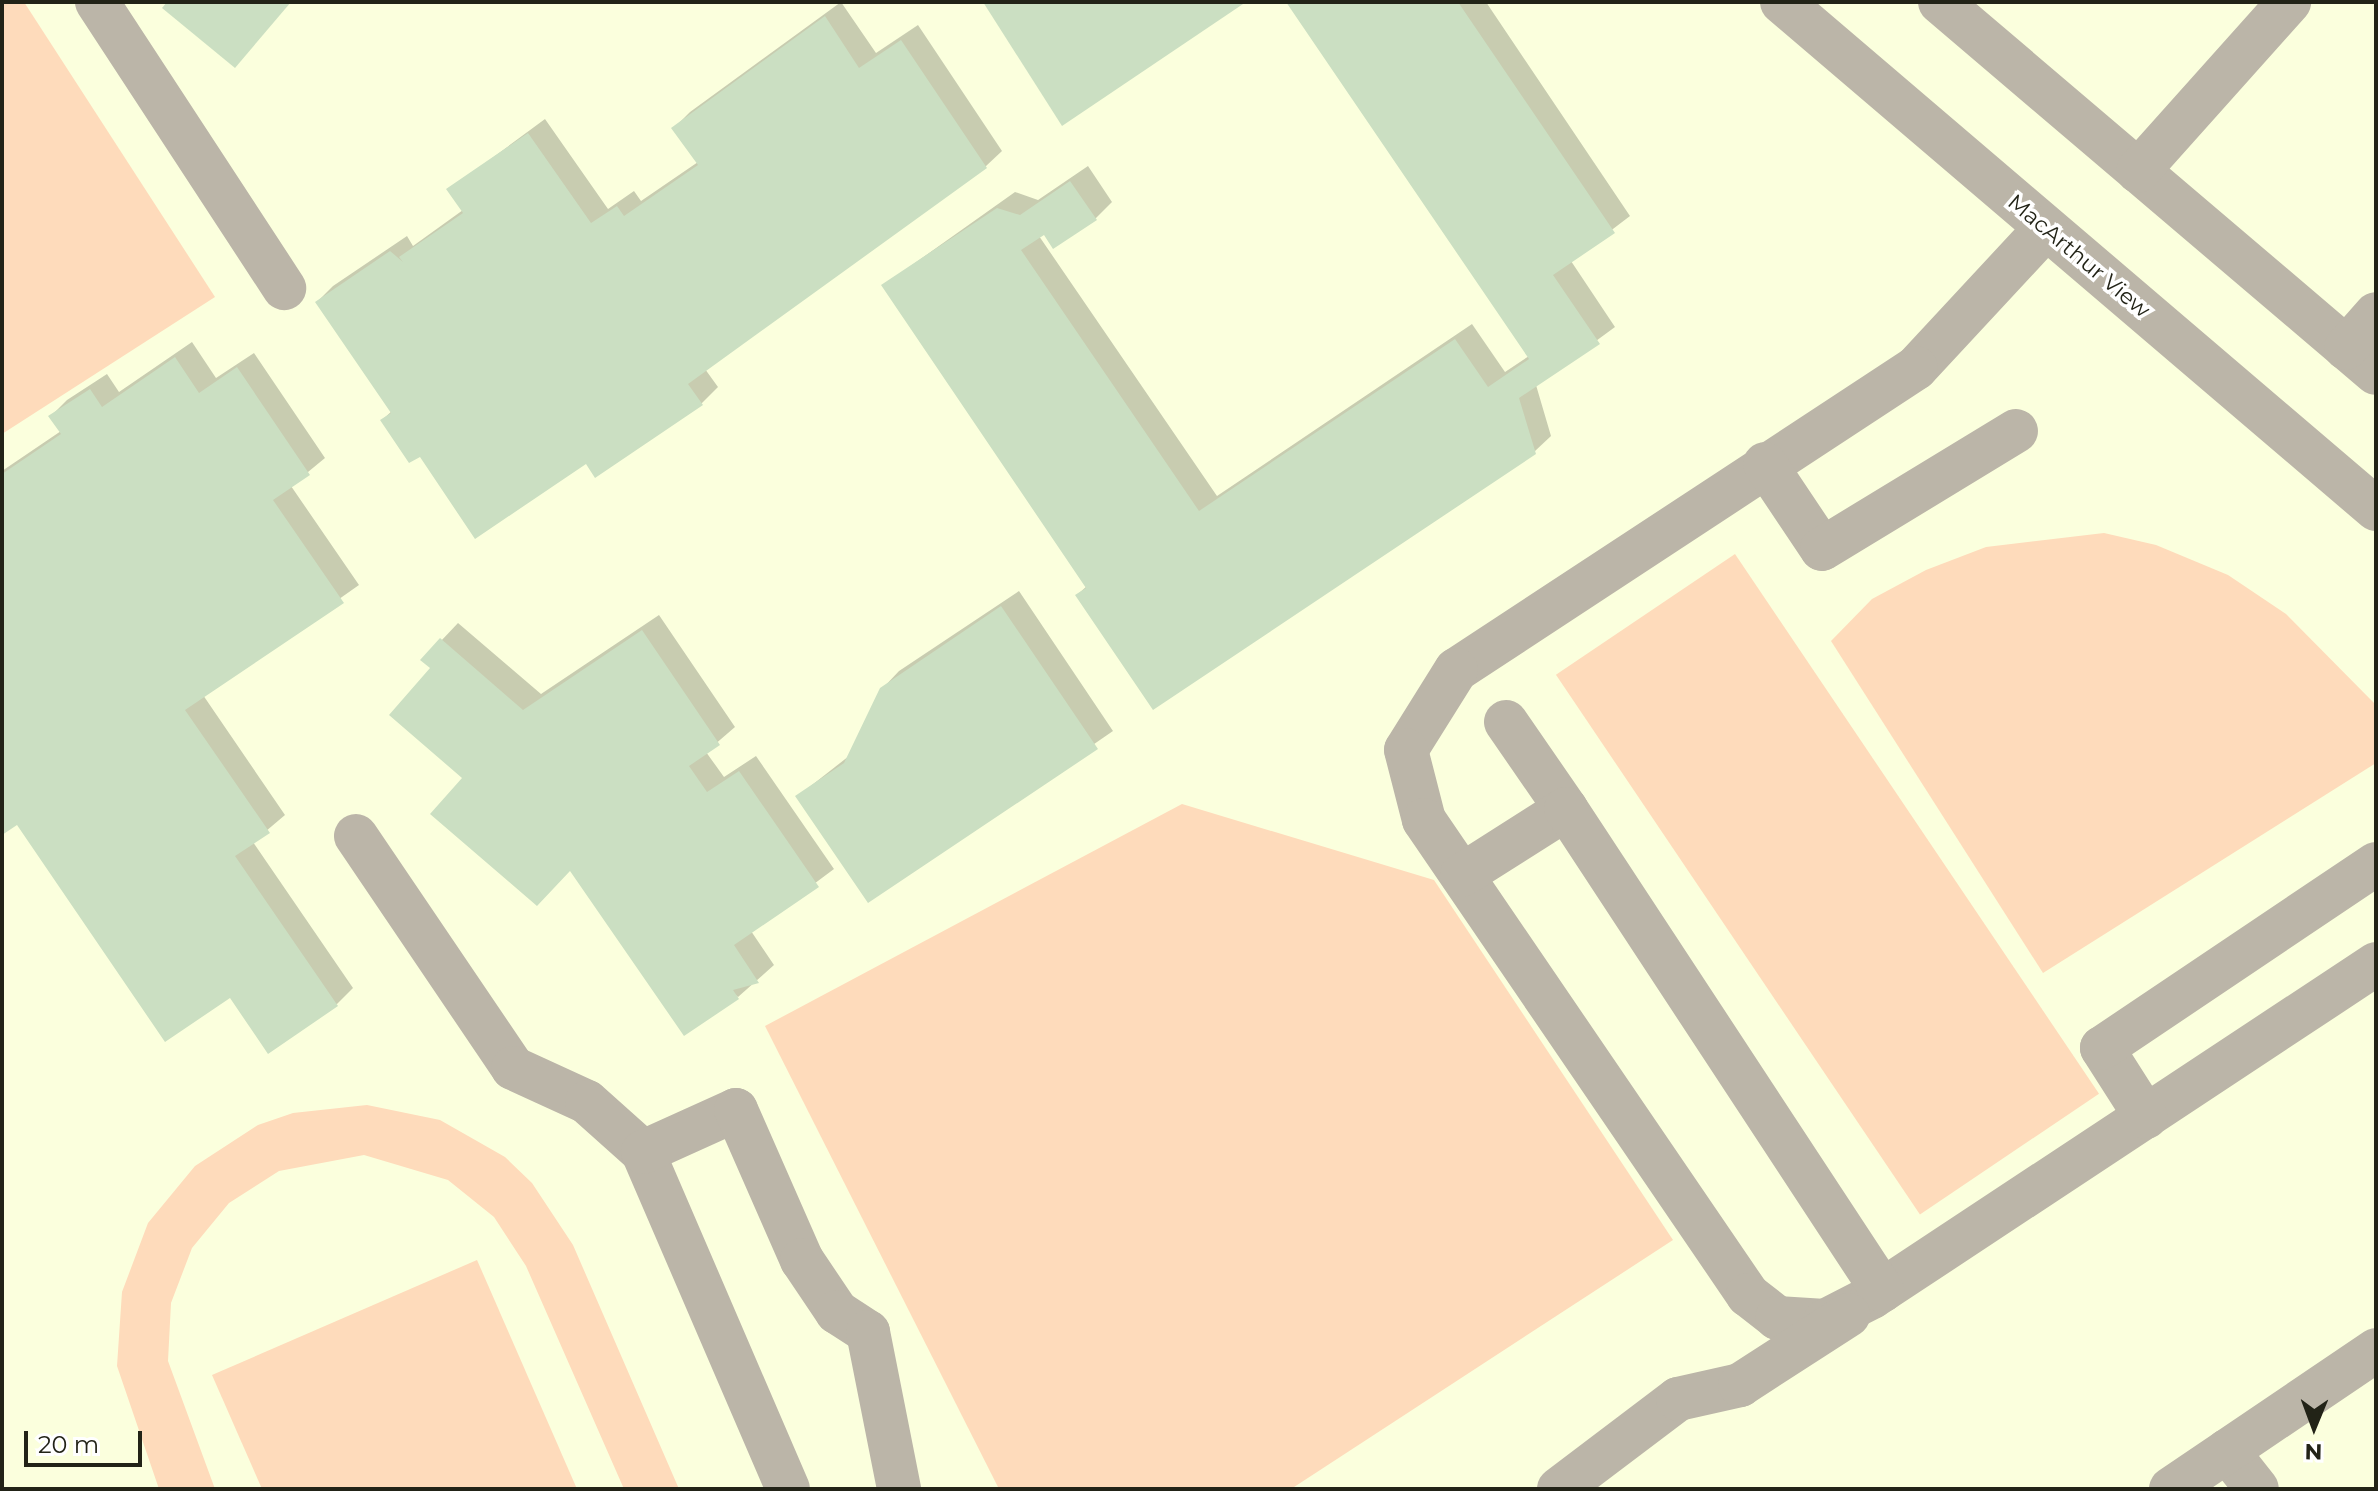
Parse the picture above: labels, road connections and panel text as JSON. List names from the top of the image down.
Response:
{
  "streets": {
    "street": ["MacArthur View"]
  },
  "scale_bar": "20 m",
  "north": "bottom"
}
